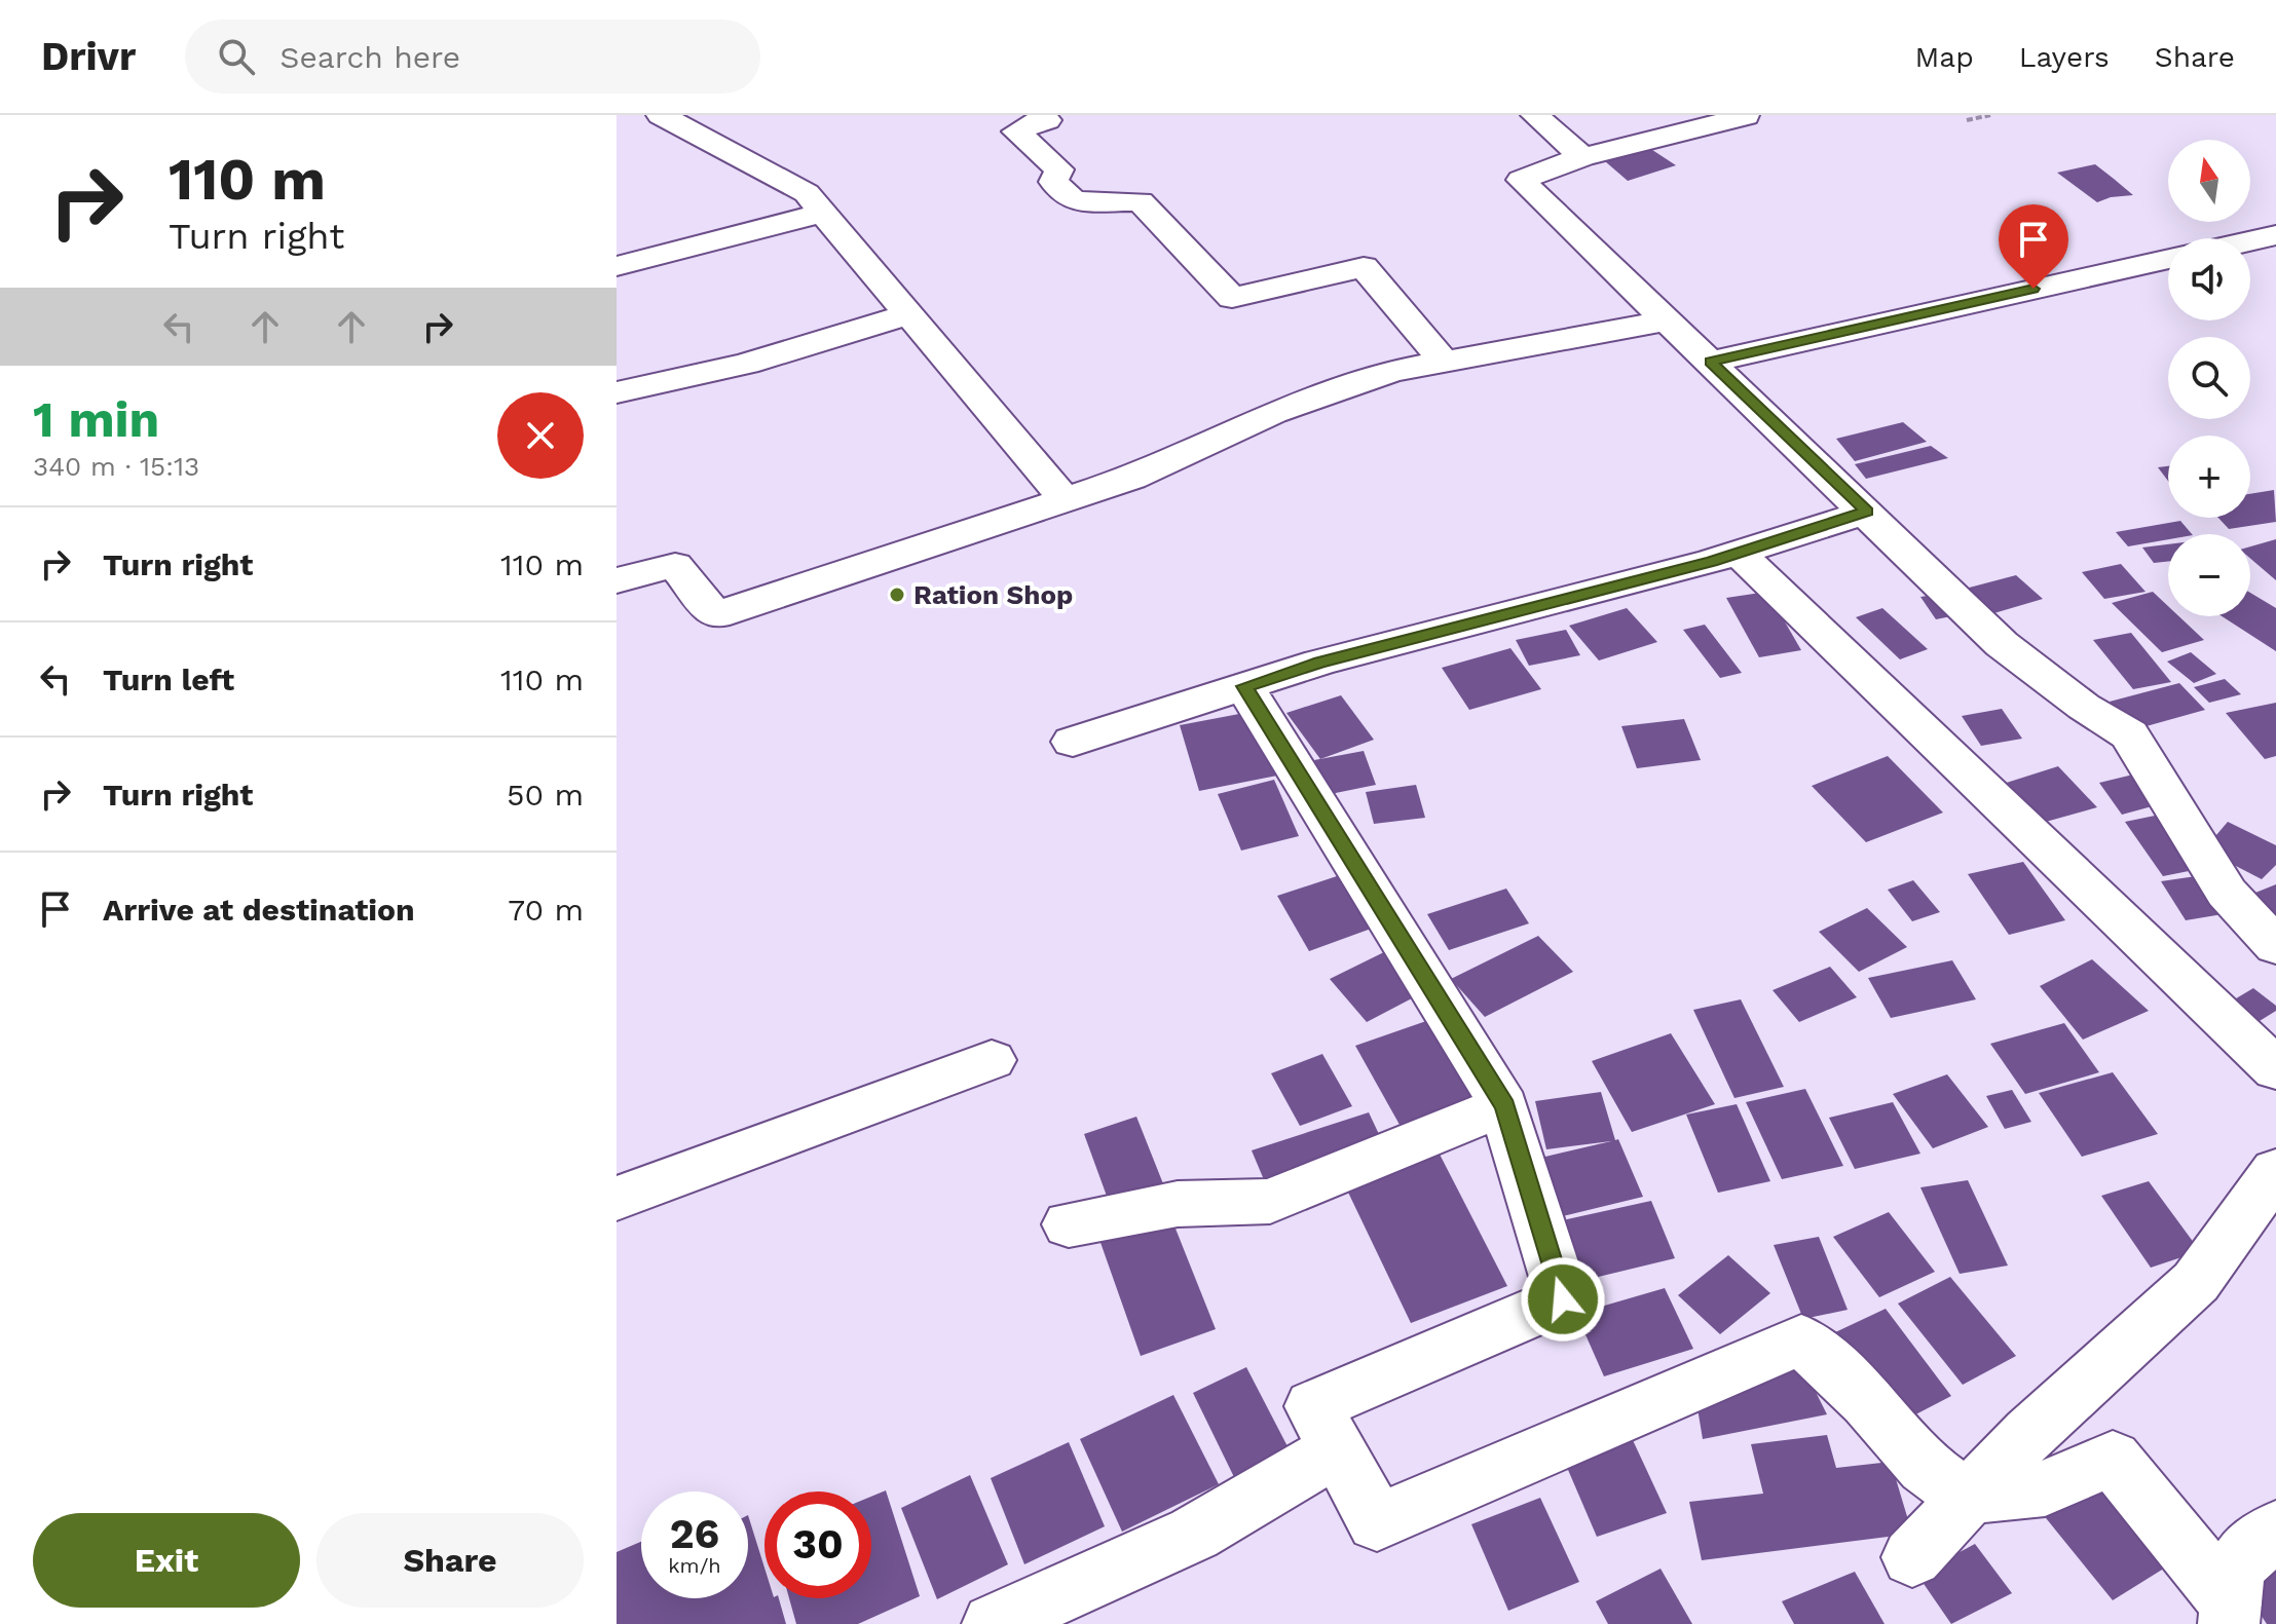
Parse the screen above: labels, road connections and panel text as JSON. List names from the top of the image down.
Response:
{
  "places": ["Ration Shop"],
  "north": "top",
  "page": {
    "header": "Drivr",
    "search": "Search here",
    "nav": ["Map", "Layers", "Share"],
    "turn": ["110 m", "Turn right"],
    "map_buttons": ["+", "−"],
    "heading": ["1 min", "340 m · 15:13"],
    "list": [
      {
        "name": "Turn right",
        "value": "110 m"
      },
      {
        "name": "Turn left",
        "value": "110 m"
      },
      {
        "name": "Turn right",
        "value": "50 m"
      },
      {
        "name": "Arrive at destination",
        "value": "70 m"
      }
    ],
    "speed": "26 km/h",
    "limit": "30",
    "buttons": ["Exit", "Share"]
  }
}
